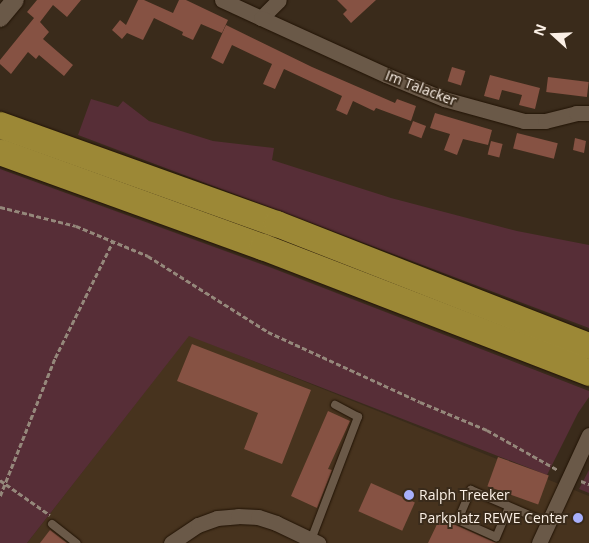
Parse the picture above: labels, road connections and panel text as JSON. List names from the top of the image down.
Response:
{
  "streets": {
    "street": ["Im Talacker"]
  },
  "places": ["Ralph Treeker", "Parkplatz REWE Center"],
  "north": "left"
}
